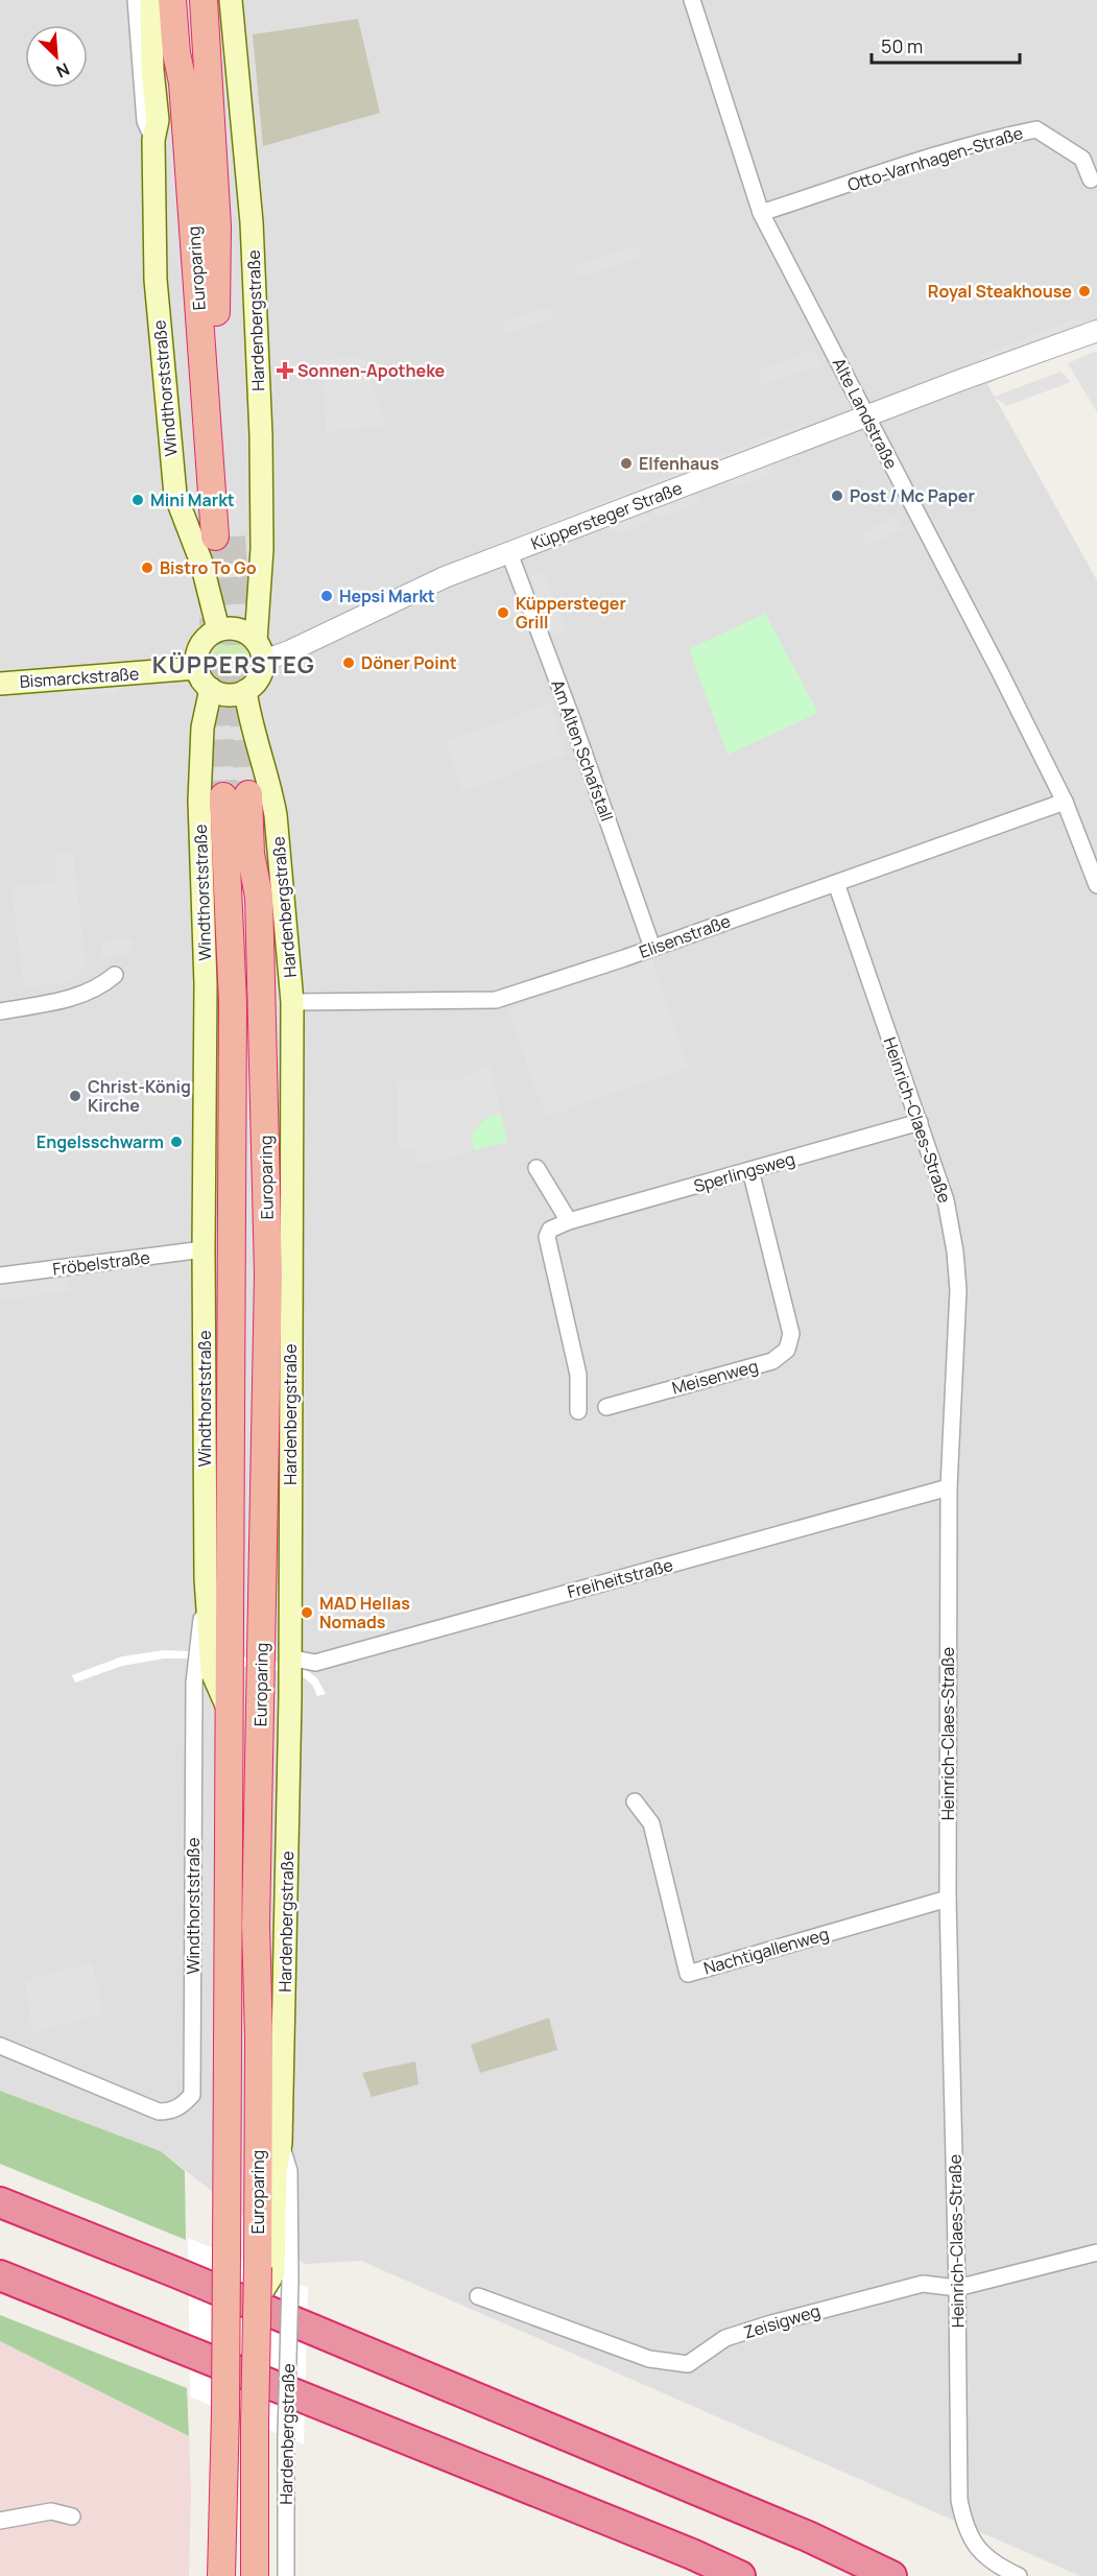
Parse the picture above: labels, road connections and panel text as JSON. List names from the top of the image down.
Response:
{
  "streets": {
    "highway": ["Europaring"],
    "main road": ["Hardenbergstraße", "Windthorststraße", "Bismarckstraße"],
    "street": [
      "Otto-Varnhagen-Straße",
      "Alte Landstraße",
      "Küppersteger Straße",
      "Am Alten Schafstall",
      "Elisenstraße",
      "Heinrich-Claes-Straße",
      "Sperlingsweg",
      "Fröbelstraße",
      "Meisenweg",
      "Freiheitstraße",
      "Nachtigallenweg",
      "Zeisigweg"
    ]
  },
  "crossings": [
    ["Otto-Varnhagen-Straße", "Alte Landstraße"],
    ["Europaring", "Hardenbergstraße"],
    ["Hardenbergstraße", "Windthorststraße"],
    ["Hardenbergstraße", "Küppersteger Straße"],
    ["Hardenbergstraße", "Bismarckstraße"],
    ["Hardenbergstraße", "Elisenstraße"],
    ["Hardenbergstraße", "Freiheitstraße"],
    ["Windthorststraße", "Küppersteger Straße"],
    ["Windthorststraße", "Bismarckstraße"],
    ["Windthorststraße", "Fröbelstraße"],
    ["Alte Landstraße", "Küppersteger Straße"],
    ["Alte Landstraße", "Elisenstraße"],
    ["Küppersteger Straße", "Bismarckstraße"],
    ["Küppersteger Straße", "Am Alten Schafstall"],
    ["Am Alten Schafstall", "Elisenstraße"],
    ["Elisenstraße", "Heinrich-Claes-Straße"],
    ["Heinrich-Claes-Straße", "Sperlingsweg"],
    ["Heinrich-Claes-Straße", "Freiheitstraße"],
    ["Heinrich-Claes-Straße", "Nachtigallenweg"],
    ["Heinrich-Claes-Straße", "Zeisigweg"],
    ["Sperlingsweg", "Meisenweg"]
  ],
  "districts": ["KÜPPERSTEG"],
  "places": {
    "other": [
      "Royal Steakhouse",
      "Elfenhaus",
      "Post / Mc Paper",
      "Mini Markt",
      "Bistro To Go",
      "Hepsi Markt",
      "Küppersteger Grill",
      "Döner Point",
      "Christ-König Kirche",
      "Engelsschwarm",
      "MAD Hellas Nomads"
    ],
    "health": ["Sonnen-Apotheke"]
  },
  "scale_bar": "50 m",
  "north": "bottom right"
}
